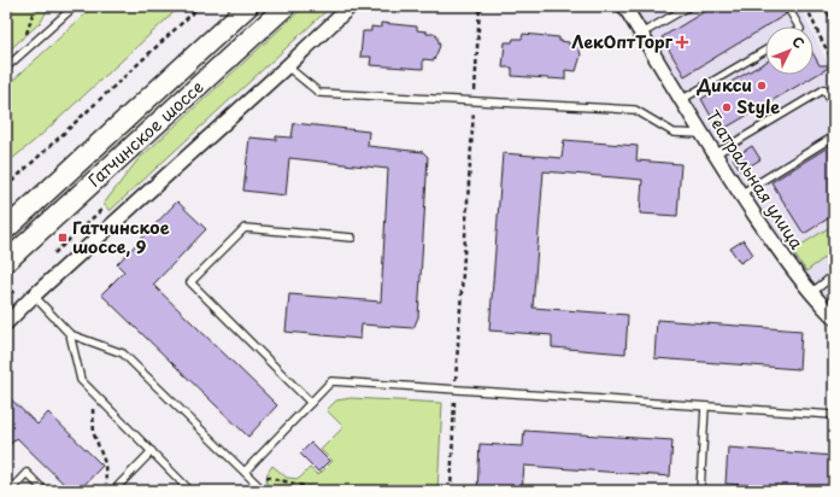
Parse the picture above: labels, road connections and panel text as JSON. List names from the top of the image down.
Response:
{
  "streets": {
    "main road": ["Гатчинское шоссе"],
    "street": ["Театральная улица"]
  },
  "places": {
    "health": ["ЛекОптТорг"],
    "other": ["Дикси", "Style"],
    "transit": ["Гатчинское шоссе, 9"]
  },
  "north": "top right"
}
